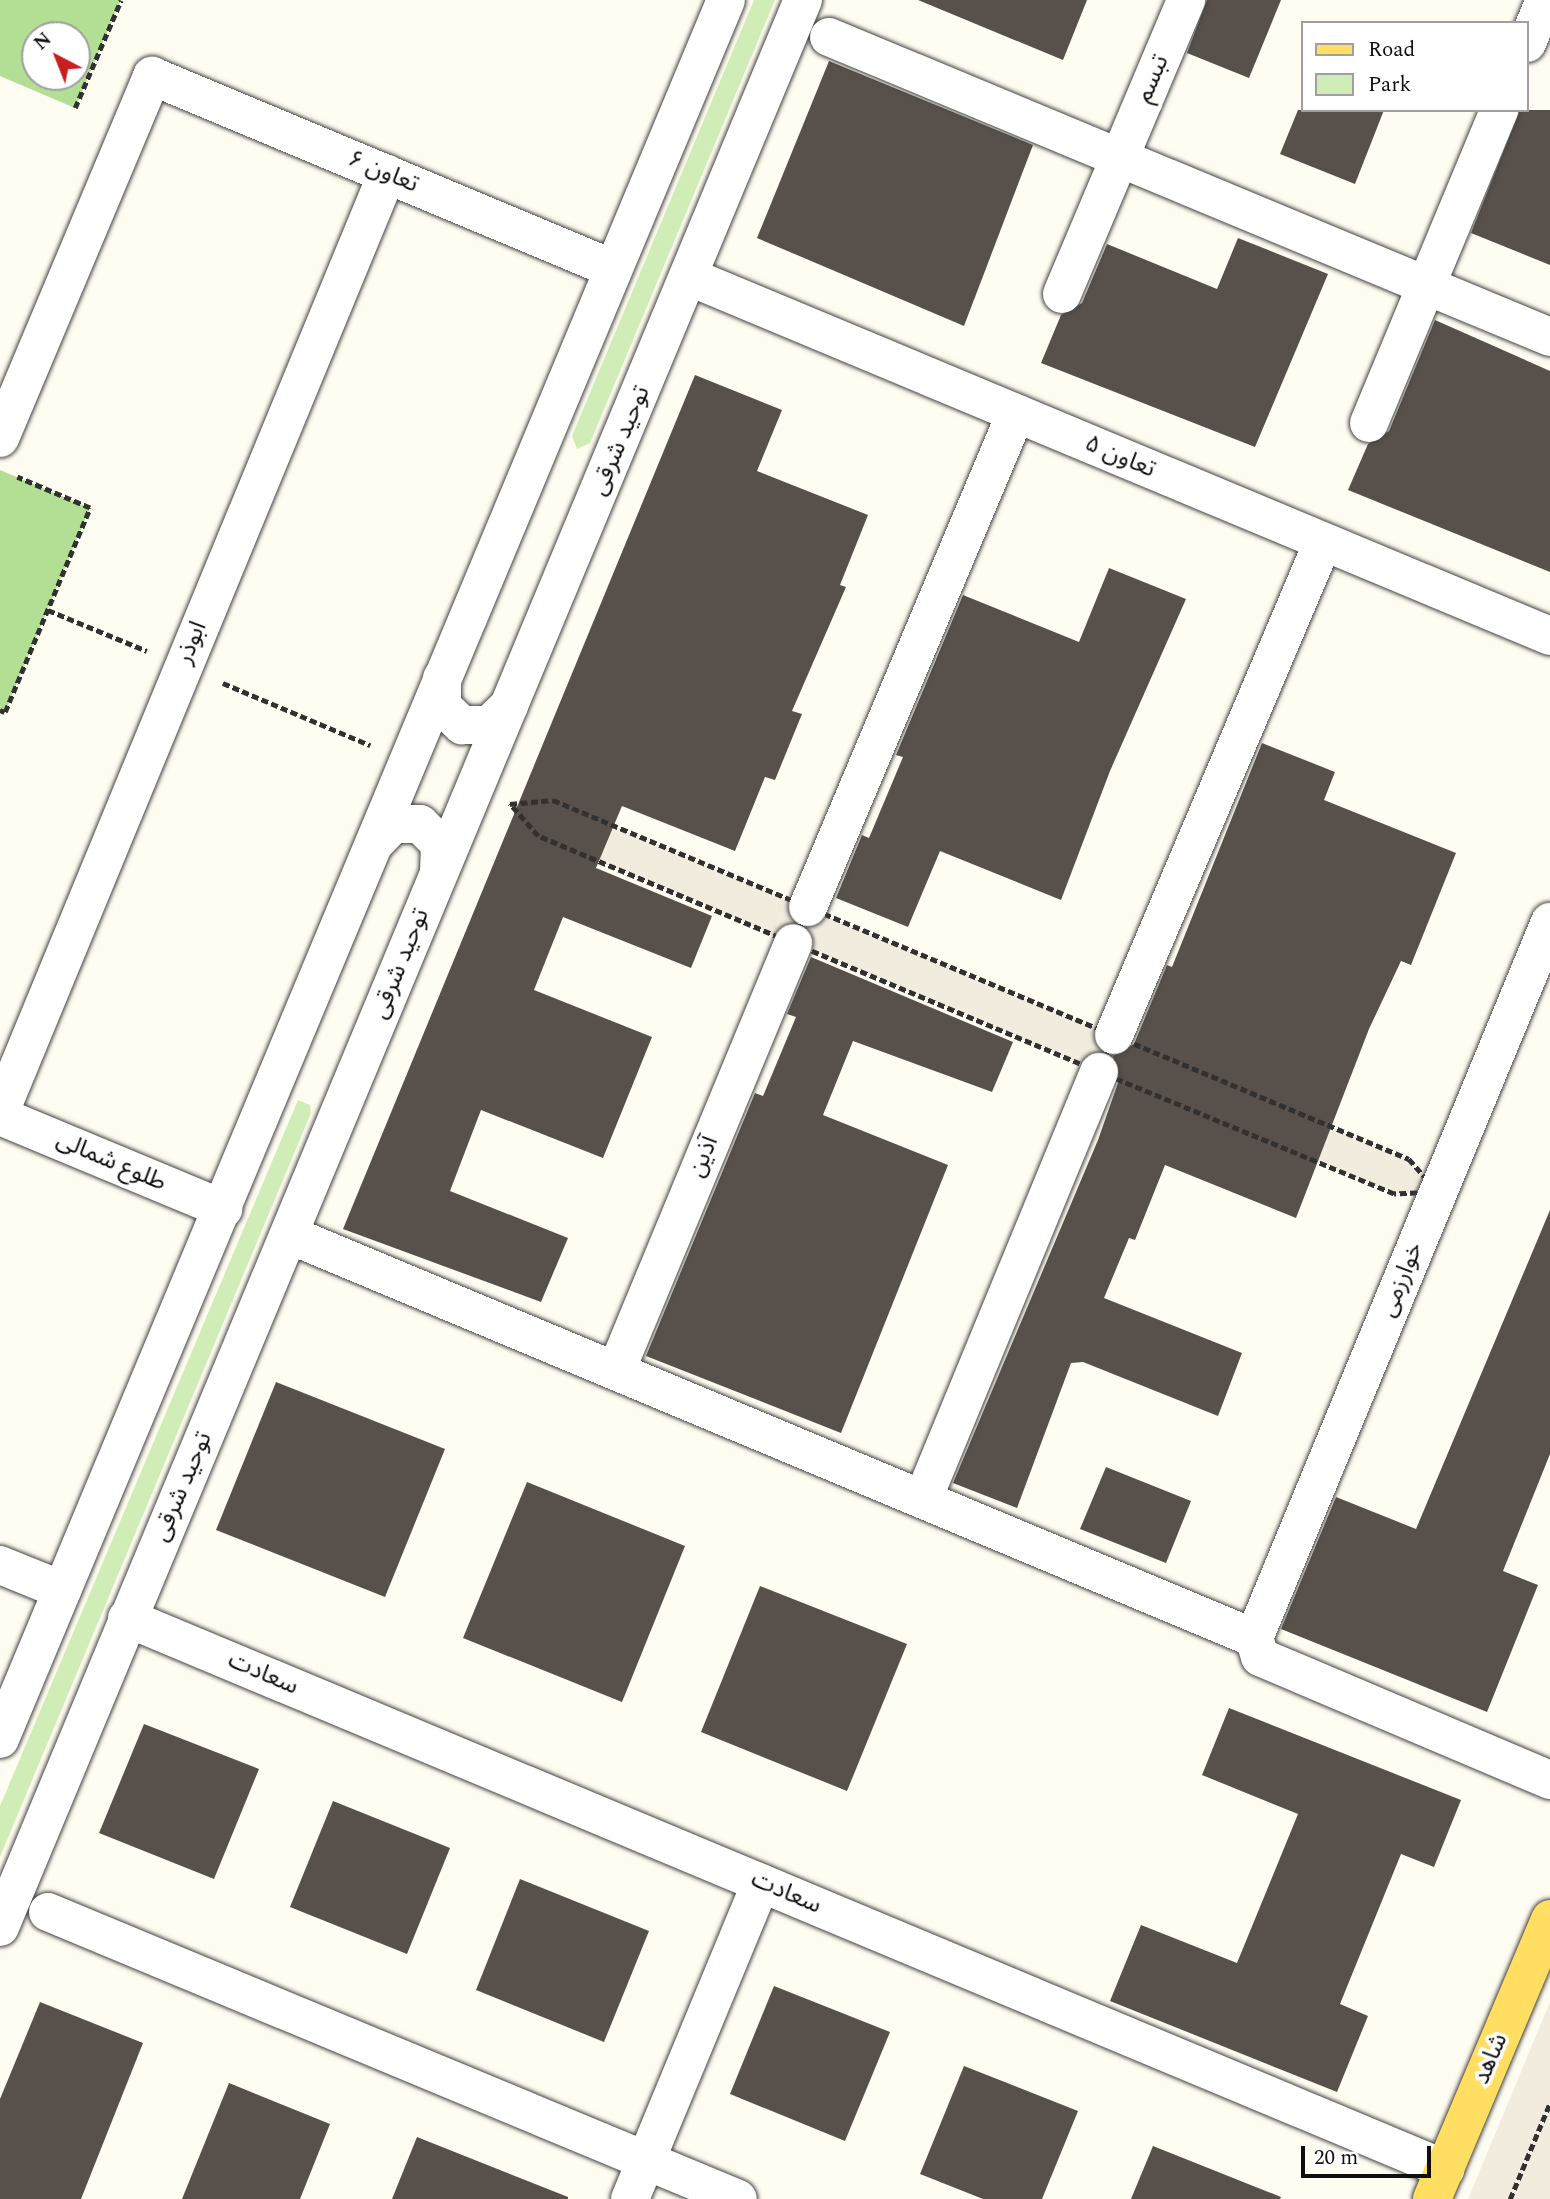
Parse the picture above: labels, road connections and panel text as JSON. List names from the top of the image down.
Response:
{
  "streets": {
    "main road": ["شاهد"],
    "street": [
      "تبسم",
      "تعاون ۶",
      "توحید شرقی",
      "تعاون ۵",
      "ابوذر",
      "آذین",
      "طلوع شمالی",
      "خوارزمی",
      "سعادت"
    ]
  },
  "crossings": [
    ["تعاون ۶", "ابوذر"],
    ["توحید شرقی", "تعاون ۵"],
    ["توحید شرقی", "سعادت"],
    ["ابوذر", "طلوع شمالی"],
    ["سعادت", "شاهد"]
  ],
  "legend": ["Road", "Park"],
  "scale_bar": "20 m",
  "north": "top left"
}
